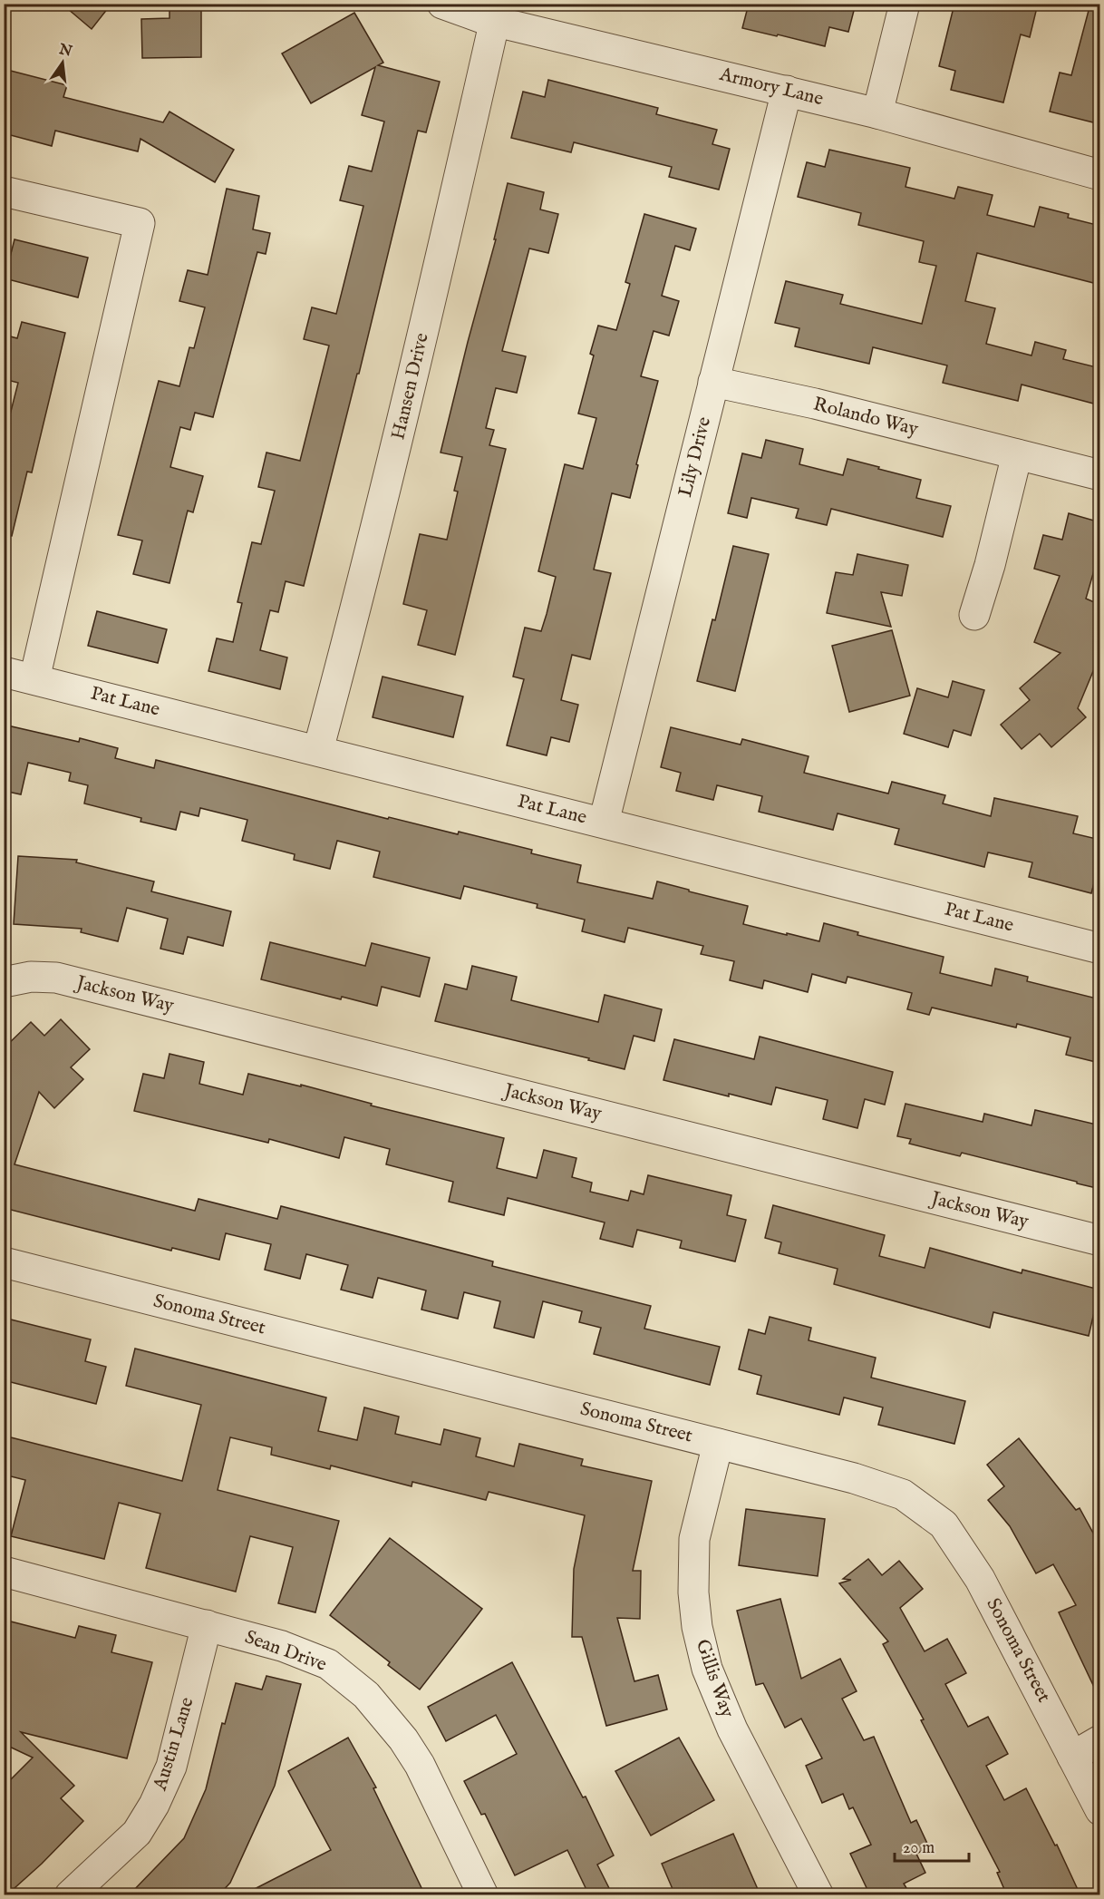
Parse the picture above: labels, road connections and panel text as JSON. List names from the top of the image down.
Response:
{
  "streets": {
    "street": [
      "Armory Lane",
      "Hansen Drive",
      "Rolando Way",
      "Lily Drive",
      "Pat Lane",
      "Jackson Way",
      "Sonoma Street",
      "Sean Drive",
      "Gillis Way",
      "Austin Lane"
    ]
  },
  "crossings": [
    ["Armory Lane", "Hansen Drive"],
    ["Armory Lane", "Lily Drive"],
    ["Hansen Drive", "Pat Lane"],
    ["Rolando Way", "Lily Drive"],
    ["Lily Drive", "Pat Lane"],
    ["Sonoma Street", "Gillis Way"],
    ["Sean Drive", "Austin Lane"]
  ],
  "scale_bar": "20 m",
  "north": "top"
}
